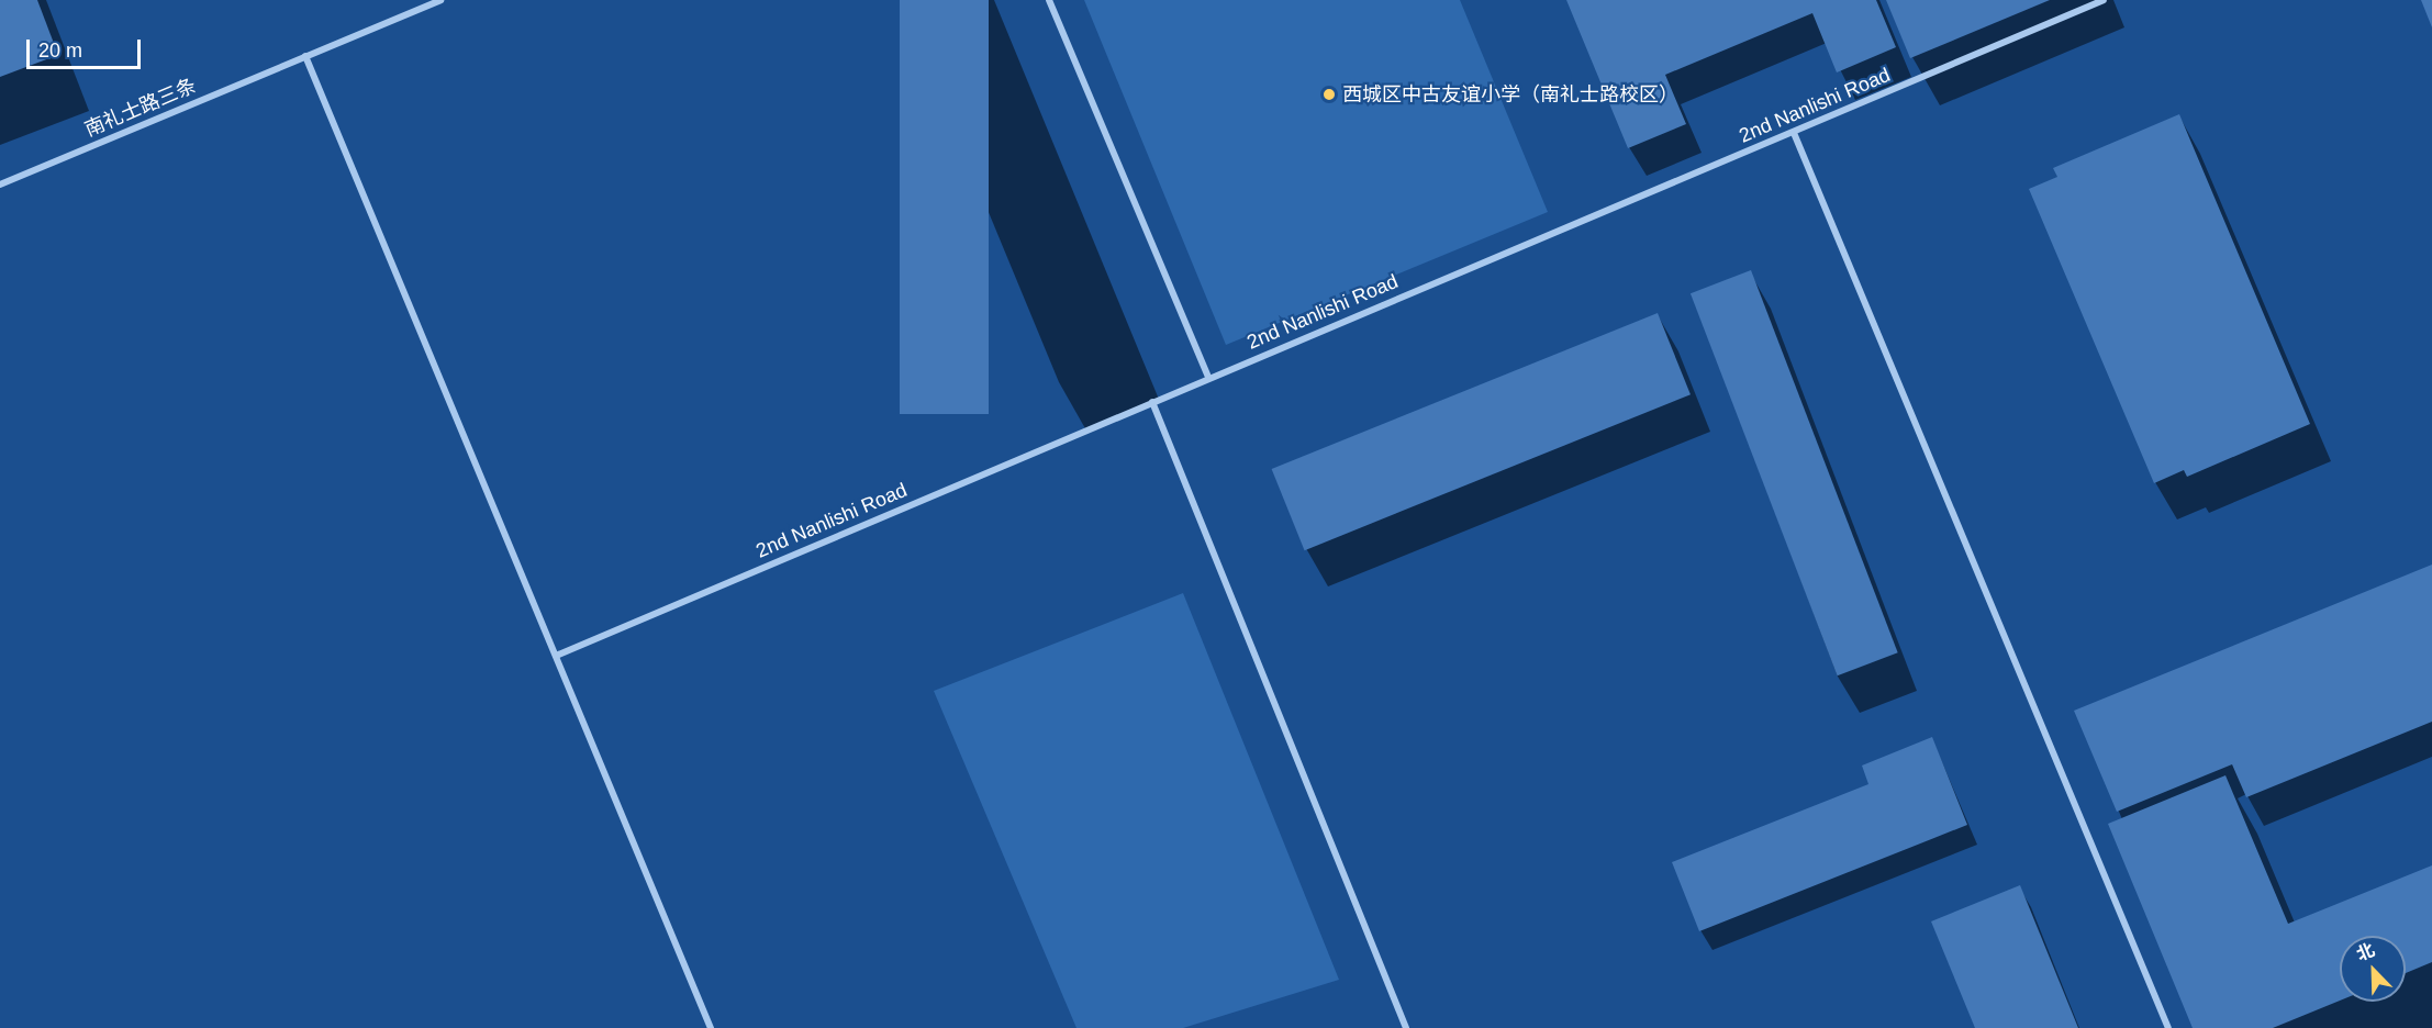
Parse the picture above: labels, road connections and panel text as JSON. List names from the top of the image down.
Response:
{
  "streets": {
    "street": ["2nd Nanlishi Road", "南礼士路三条"]
  },
  "places": ["西城区中古友谊小学（南礼士路校区）"],
  "scale_bar": "20 m",
  "north": "top left"
}
